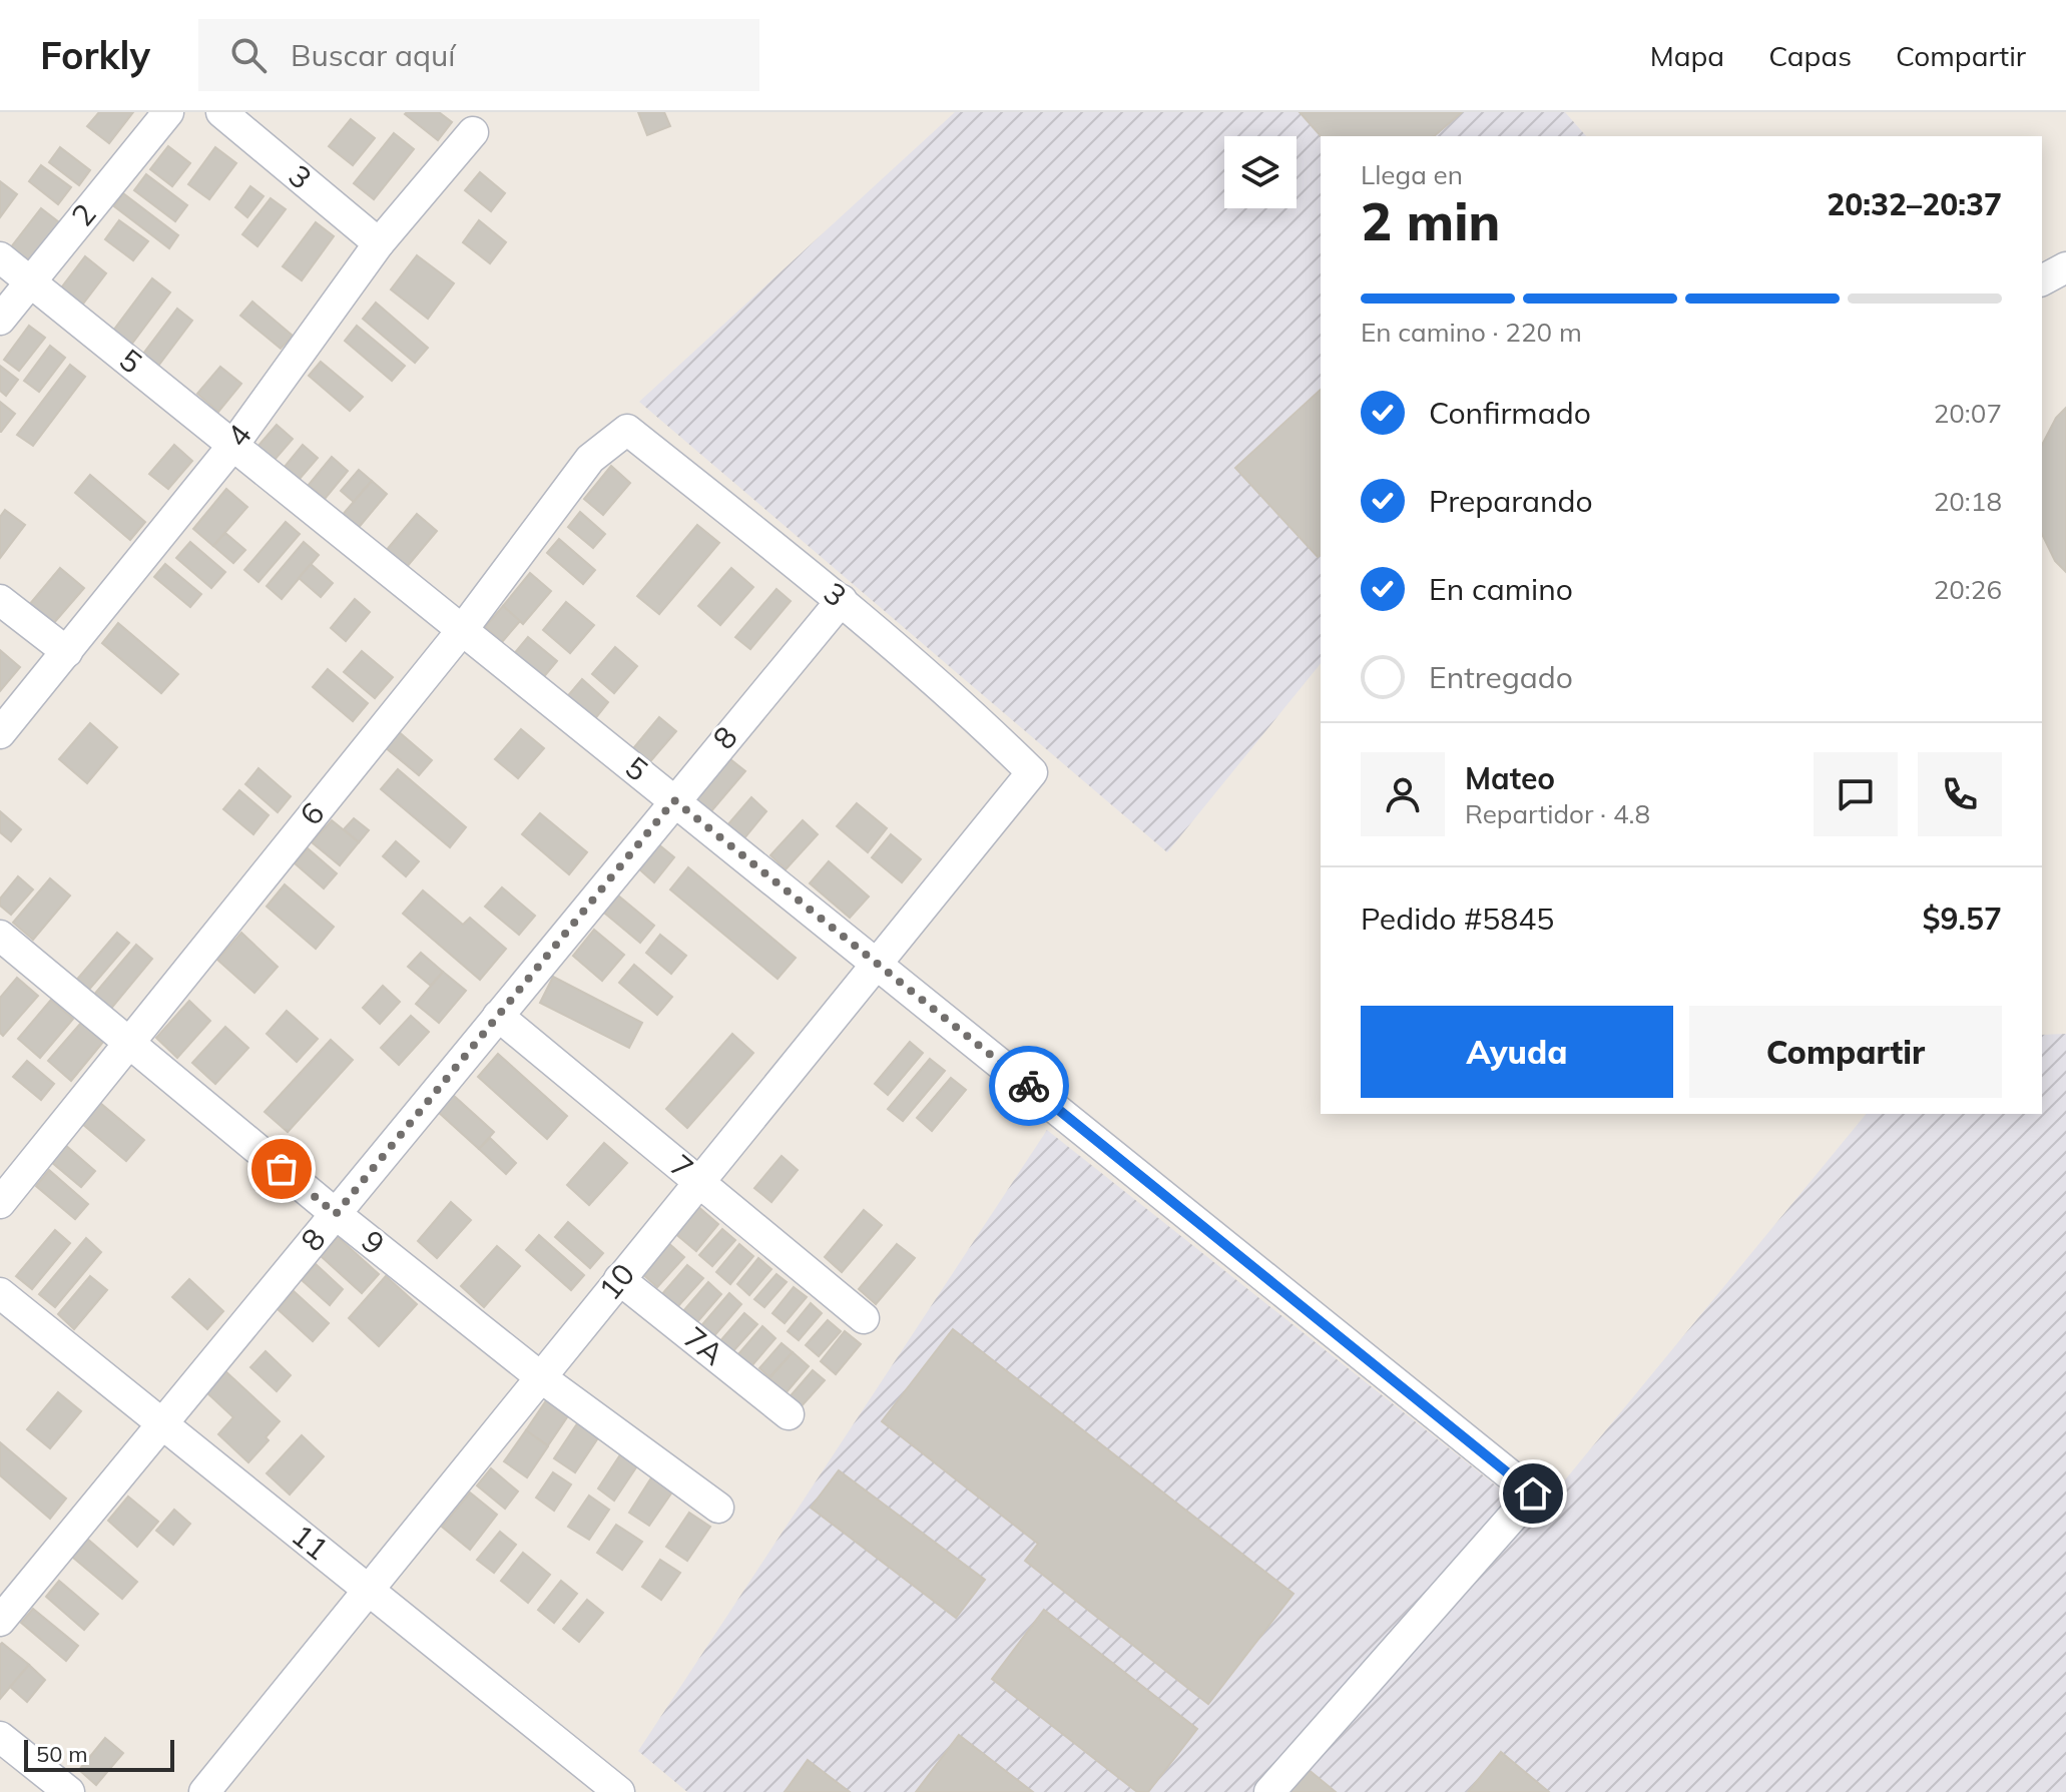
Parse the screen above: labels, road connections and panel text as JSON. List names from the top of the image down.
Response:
{
  "streets": {
    "street": [
      "3",
      "2",
      "5",
      "4",
      "8",
      "6",
      "7",
      "9",
      "10",
      "7A",
      "11"
    ]
  },
  "crossings": [
    ["3", "4"],
    ["3", "8"],
    ["3", "6"],
    ["3", "10"],
    ["2", "5"],
    ["5", "4"],
    ["5", "8"],
    ["5", "6"],
    ["5", "10"],
    ["8", "7"],
    ["8", "9"],
    ["8", "11"],
    ["6", "9"],
    ["7", "10"],
    ["9", "10"],
    ["10", "7A"],
    ["10", "11"]
  ],
  "scale_bar": "50 m",
  "page": {
    "header": "Forkly",
    "search": "Buscar aquí",
    "nav": ["Mapa", "Capas", "Compartir"],
    "heading": ["2 min", "Llega en", "20:32–20:37"],
    "panel": [
      "Mateo",
      "Repartidor · 4.8",
      "Pedido #5845",
      "$9.57"
    ],
    "bar": "En camino · 220 m",
    "list": [
      ["Confirmado", "20:07"],
      ["Preparando", "20:18"],
      ["En camino", "20:26"],
      "Entregado"
    ],
    "buttons": ["Ayuda", "Compartir"],
    "scale": "50 m"
  }
}
